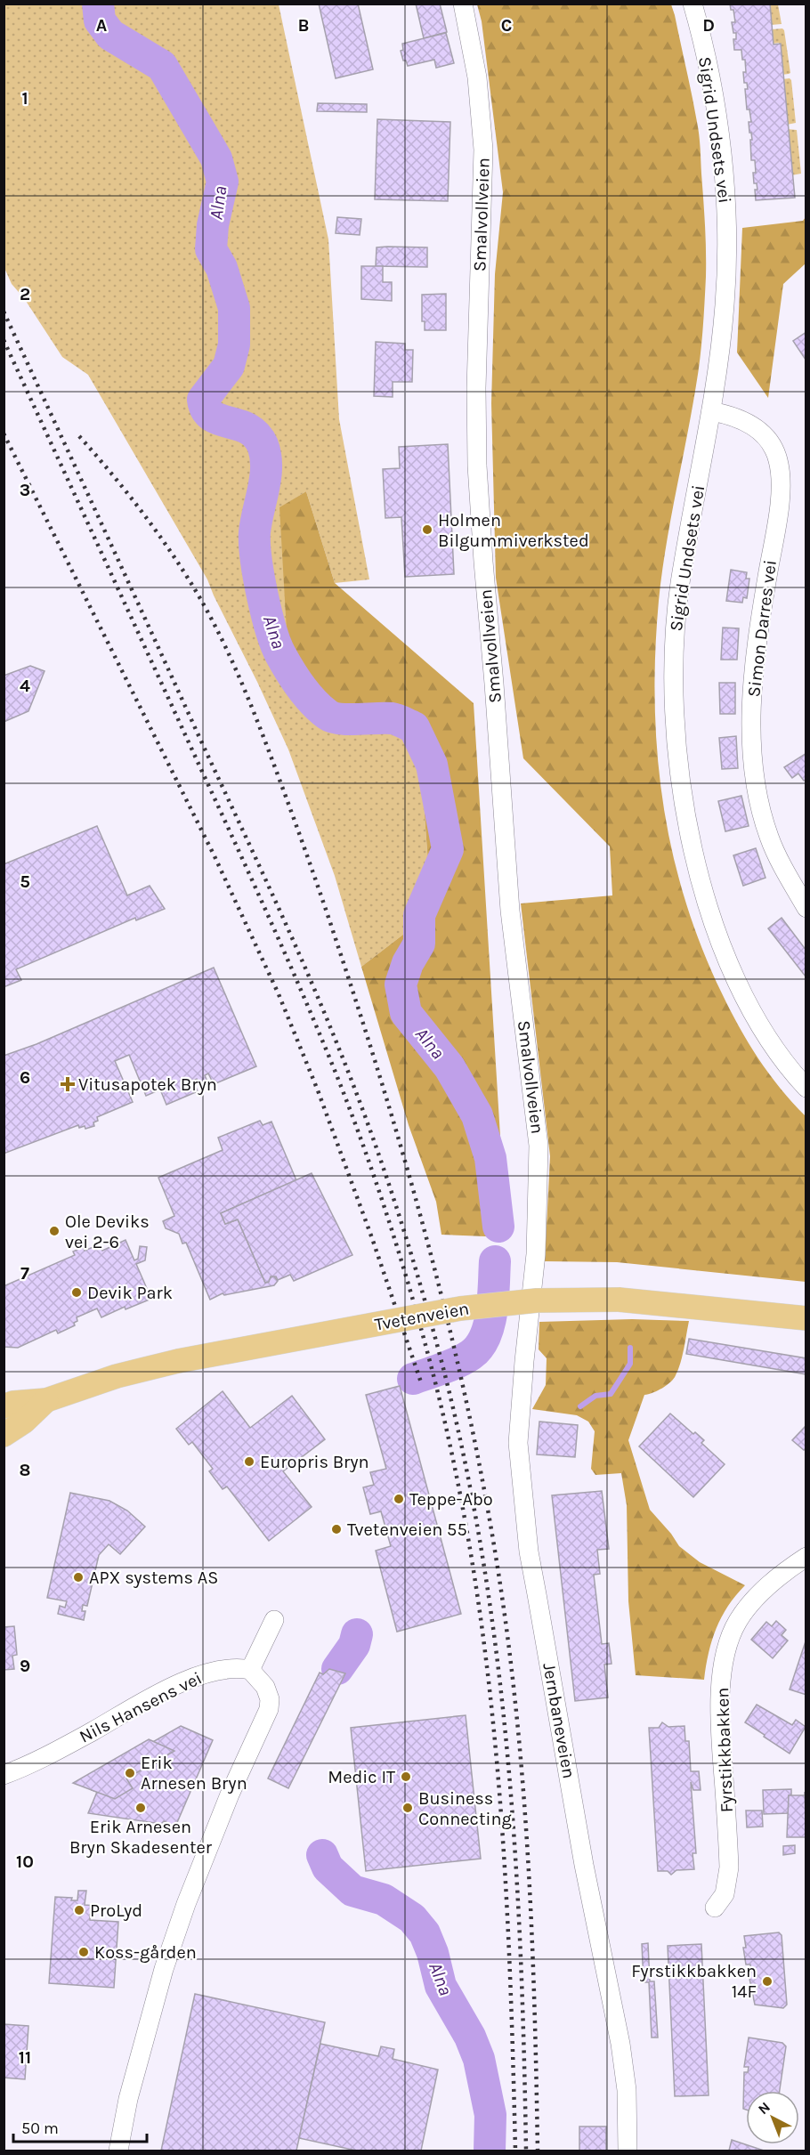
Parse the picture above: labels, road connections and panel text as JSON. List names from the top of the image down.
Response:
{
  "streets": {
    "main road": ["Tvetenveien"],
    "street": [
      "Sigrid Undsets vei",
      "Smalvollveien",
      "Simon Darres vei",
      "Nils Hansens vei",
      "Jernbaneveien",
      "Fyrstikkbakken"
    ]
  },
  "crossings": [
    ["Sigrid Undsets vei", "Simon Darres vei"],
    ["Smalvollveien", "Jernbaneveien"]
  ],
  "water": ["Alna"],
  "places": {
    "other": [
      "Holmen Bilgummiverksted",
      "Ole Deviks vei 2-6",
      "Devik Park",
      "Europris Bryn",
      "Teppe-Abo",
      "Tvetenveien 55",
      "APX systems AS",
      "Erik Arnesen Bryn",
      "Medic IT",
      "Erik Arnesen Bryn Skadesenter",
      "Business Connecting",
      "ProLyd",
      "Koss-gården",
      "Fyrstikkbakken 14F"
    ],
    "health": ["Vitusapotek Bryn"]
  },
  "scale_bar": "50 m",
  "north": "top left",
  "grid": {
    "columns": [
      "A",
      "B",
      "C",
      "D"
    ],
    "rows": [
      "1",
      "2",
      "3",
      "4",
      "5",
      "6",
      "7",
      "8",
      "9",
      "10",
      "11"
    ]
  }
}
